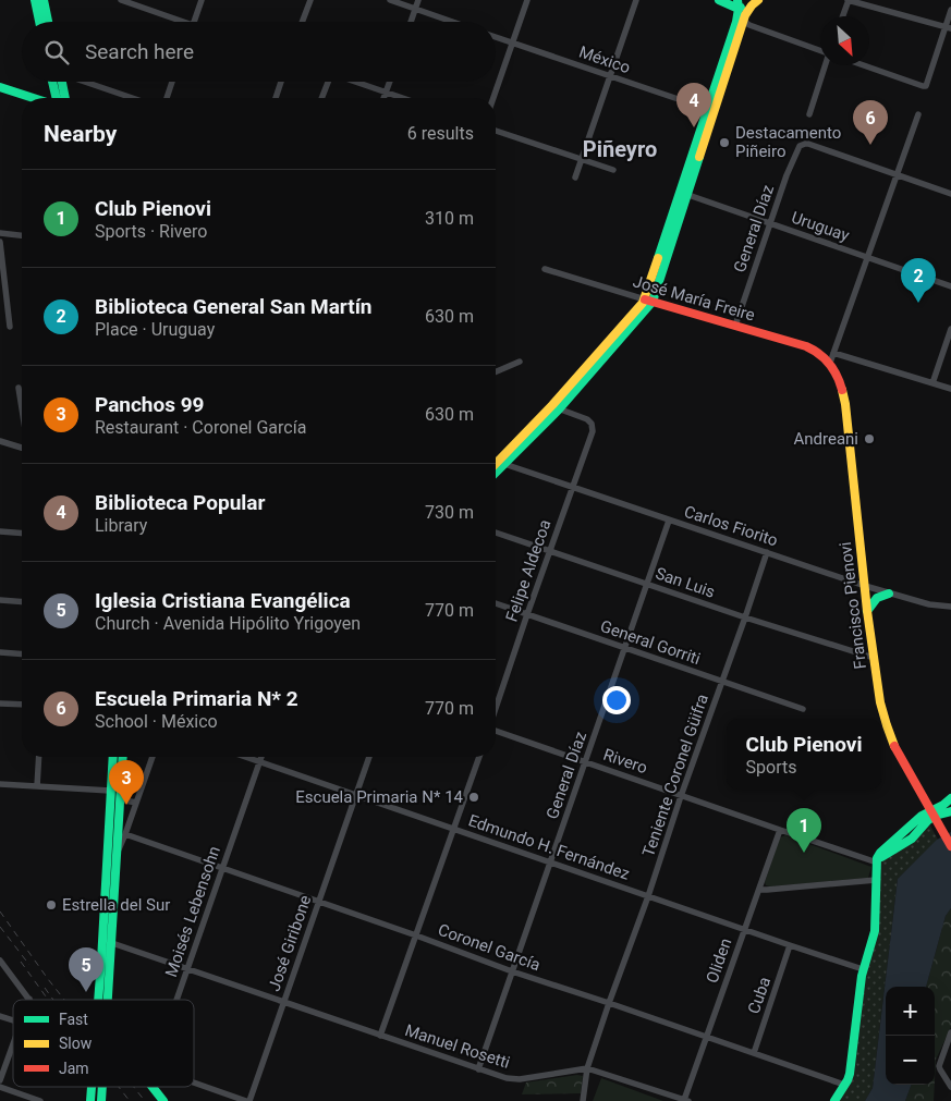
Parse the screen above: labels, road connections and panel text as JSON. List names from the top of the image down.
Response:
{
  "streets": {
    "main road": ["José María Freire", "Francisco Pienovi"],
    "street": [
      "México",
      "Uruguay",
      "General Díaz",
      "Carlos Fiorito",
      "Felipe Aldecoa",
      "San Luis",
      "General Gorriti",
      "Rivero",
      "Teniente Coronel Güifra",
      "Edmundo H. Fernández",
      "Moisés Lebensohn",
      "José Giribone",
      "Coronel García",
      "Oliden",
      "Cuba",
      "Manuel Rosetti"
    ]
  },
  "crossings": [
    ["Uruguay", "General Díaz"],
    ["General Díaz", "José María Freire"],
    ["General Díaz", "Carlos Fiorito"],
    ["General Díaz", "San Luis"],
    ["General Díaz", "General Gorriti"],
    ["General Díaz", "Rivero"],
    ["General Díaz", "Edmundo H. Fernández"],
    ["General Díaz", "Coronel García"],
    ["General Díaz", "Manuel Rosetti"],
    ["José María Freire", "Francisco Pienovi"],
    ["Carlos Fiorito", "Felipe Aldecoa"],
    ["Carlos Fiorito", "Francisco Pienovi"],
    ["Carlos Fiorito", "Teniente Coronel Güifra"],
    ["Felipe Aldecoa", "San Luis"],
    ["Felipe Aldecoa", "General Gorriti"],
    ["San Luis", "Francisco Pienovi"],
    ["San Luis", "Teniente Coronel Güifra"],
    ["General Gorriti", "Teniente Coronel Güifra"],
    ["Rivero", "Teniente Coronel Güifra"],
    ["Rivero", "Oliden"],
    ["Teniente Coronel Güifra", "Edmundo H. Fernández"],
    ["Teniente Coronel Güifra", "Coronel García"],
    ["Teniente Coronel Güifra", "Manuel Rosetti"],
    ["Edmundo H. Fernández", "Moisés Lebensohn"],
    ["Edmundo H. Fernández", "José Giribone"],
    ["Edmundo H. Fernández", "Oliden"],
    ["Edmundo H. Fernández", "Cuba"],
    ["Moisés Lebensohn", "Coronel García"],
    ["Moisés Lebensohn", "Manuel Rosetti"],
    ["José Giribone", "Coronel García"],
    ["José Giribone", "Manuel Rosetti"],
    ["Coronel García", "Oliden"],
    ["Coronel García", "Cuba"],
    ["Oliden", "Manuel Rosetti"]
  ],
  "districts": ["Piñeyro"],
  "places": [
    "Destacamento Piñeiro",
    "Andreani",
    "Escuela Primaria N* 14",
    "Estrella del Sur"
  ],
  "legend": ["Fast", "Slow", "Jam"],
  "north": "bottom right",
  "page": {
    "search": "Search here",
    "pins": [
      "4",
      "6",
      "2",
      "3",
      "1",
      "5"
    ],
    "heading": ["Nearby", "6 results"],
    "list": [
      {
        "mark": "1",
        "name": "Club Pienovi",
        "note": "Sports · Rivero",
        "value": "310 m"
      },
      {
        "mark": "2",
        "name": "Biblioteca General San Martín",
        "note": "Place · Uruguay",
        "value": "630 m"
      },
      {
        "mark": "3",
        "name": "Panchos 99",
        "note": "Restaurant · Coronel García",
        "value": "630 m"
      },
      {
        "mark": "4",
        "name": "Biblioteca Popular",
        "note": "Library",
        "value": "730 m"
      },
      {
        "mark": "5",
        "name": "Iglesia Cristiana Evangélica",
        "note": "Church · Avenida Hipólito Yrigoyen",
        "value": "770 m"
      },
      {
        "mark": "6",
        "name": "Escuela Primaria N* 2",
        "note": "School · México",
        "value": "770 m"
      }
    ],
    "popup": ["Club Pienovi", "Sports"],
    "map_buttons": ["+", "−"]
  }
}
